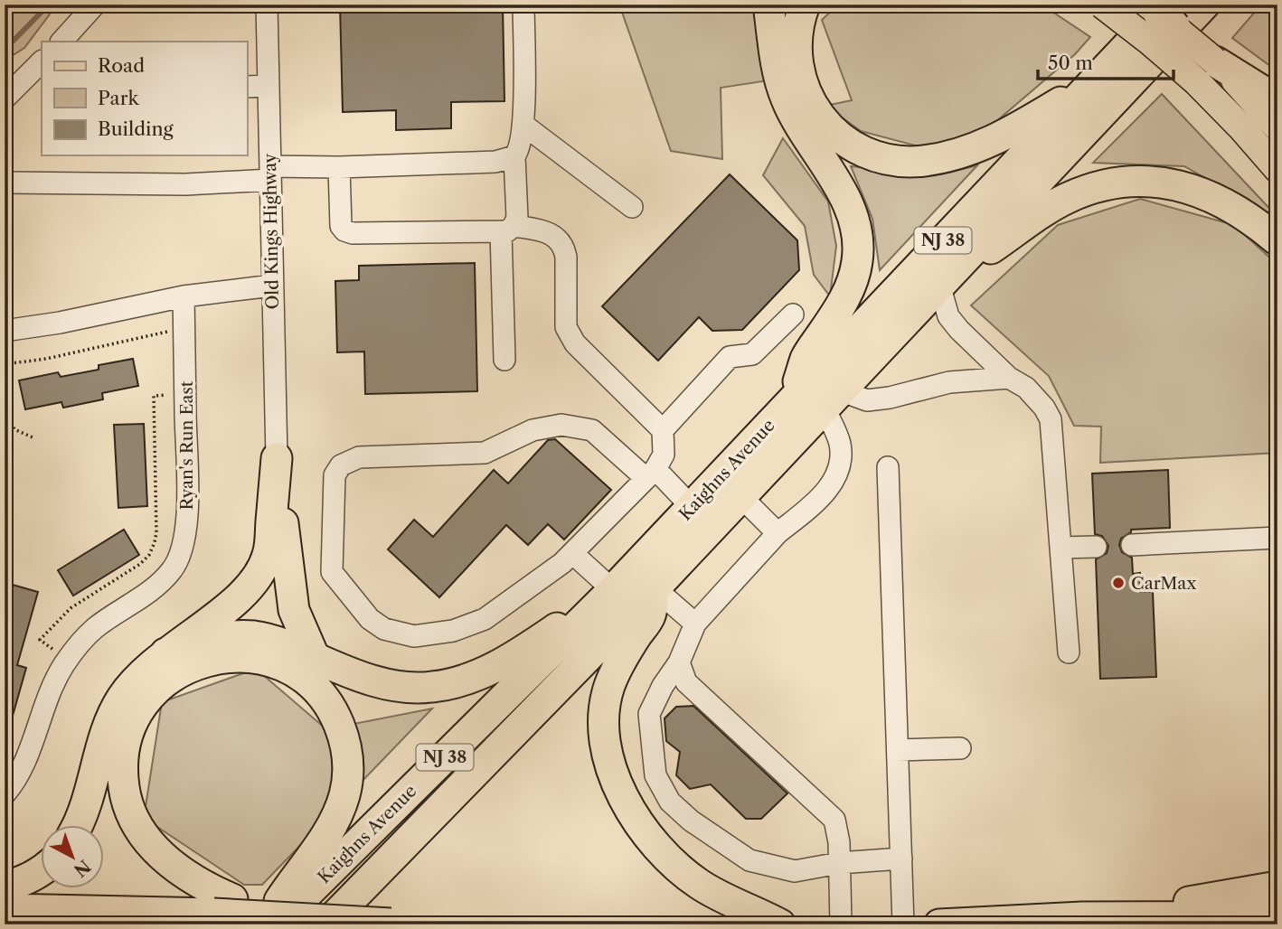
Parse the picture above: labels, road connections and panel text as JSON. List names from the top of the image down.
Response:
{
  "streets": {
    "highway": ["NJ 38", "Kaighns Avenue"],
    "street": ["Old Kings Highway", "Ryan's Run East"]
  },
  "places": ["CarMax"],
  "legend": ["Road", "Park", "Building"],
  "scale_bar": "50 m",
  "north": "bottom right"
}
